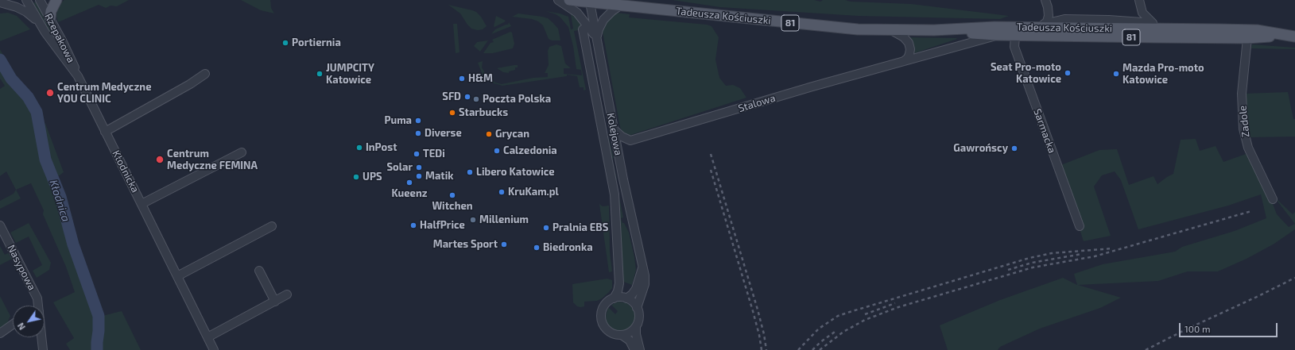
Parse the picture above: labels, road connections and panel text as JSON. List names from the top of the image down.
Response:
{
  "streets": {
    "main road": ["Tadeusza Kościuszki", "81"],
    "street": [
      "Rzepakowa",
      "Stalowa",
      "Zadole",
      "Sarmacka",
      "Kolejowa",
      "Kłodnicka",
      "Nasypowa"
    ]
  },
  "crossings": [
    ["Tadeusza Kościuszki", "Stalowa"],
    ["Tadeusza Kościuszki", "Zadole"],
    ["Tadeusza Kościuszki", "Sarmacka"],
    ["Tadeusza Kościuszki", "Kolejowa"],
    ["Rzepakowa", "Kłodnicka"]
  ],
  "water": ["Kłodnica"],
  "places": [
    "Portiernia",
    "Seat Pro-moto Katowice",
    "JUMPCITY Katowice",
    "Mazda Pro-moto Katowice",
    "H&M",
    "Centrum Medyczne YOU CLINIC",
    "SFD",
    "Poczta Polska",
    "Starbucks",
    "Puma",
    "Diverse",
    "Grycan",
    "InPost",
    "Gawrońscy",
    "Calzedonia",
    "TEDi",
    "Centrum Medyczne FEMINA",
    "Solar",
    "Libero Katowice",
    "Matik",
    "UPS",
    "Kueenz",
    "KruKam.pl",
    "Witchen",
    "Millenium",
    "HalfPrice",
    "Pralnia EBS",
    "Martes Sport",
    "Biedronka"
  ],
  "scale_bar": "100 m",
  "north": "bottom left"
}
